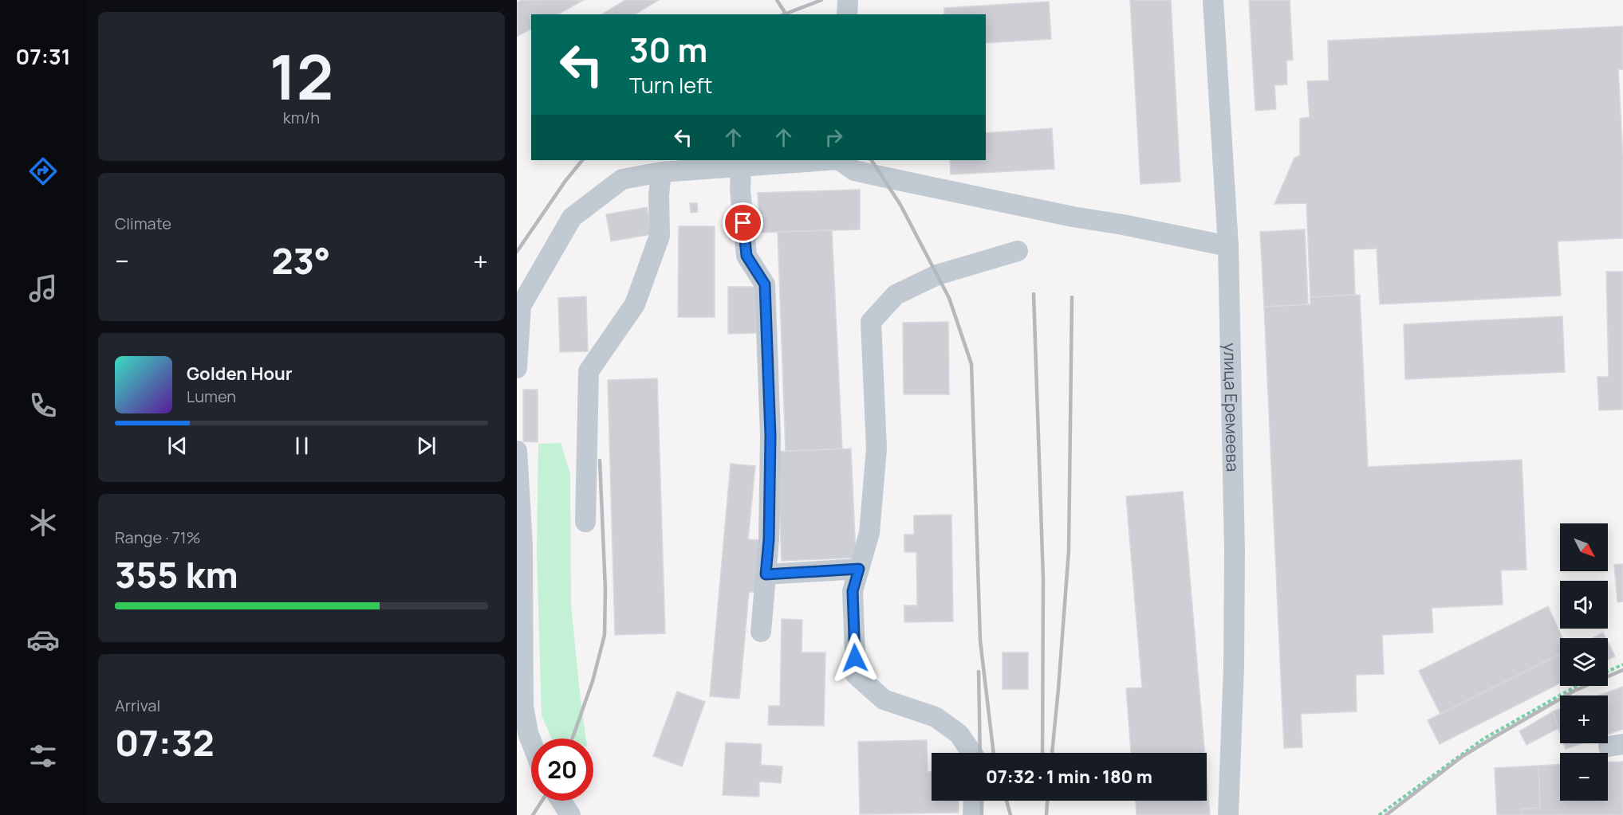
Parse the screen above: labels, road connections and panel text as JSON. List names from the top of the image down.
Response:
{
  "streets": {
    "street": ["улица Еремеева"]
  },
  "north": "bottom right",
  "page": {
    "tabs": "07:31",
    "tile": [
      ["12", "km/h"],
      "Climate",
      ["Range · 71%", "355 km"],
      ["Arrival", "07:32"]
    ],
    "turn": ["30 m", "Turn left"],
    "heat": ["−", "23°", "+"],
    "song": ["Golden Hour", "Lumen"],
    "map_buttons": ["+", "−"],
    "limit": "20",
    "trip": "07:32 · 1 min · 180 m"
  }
}
